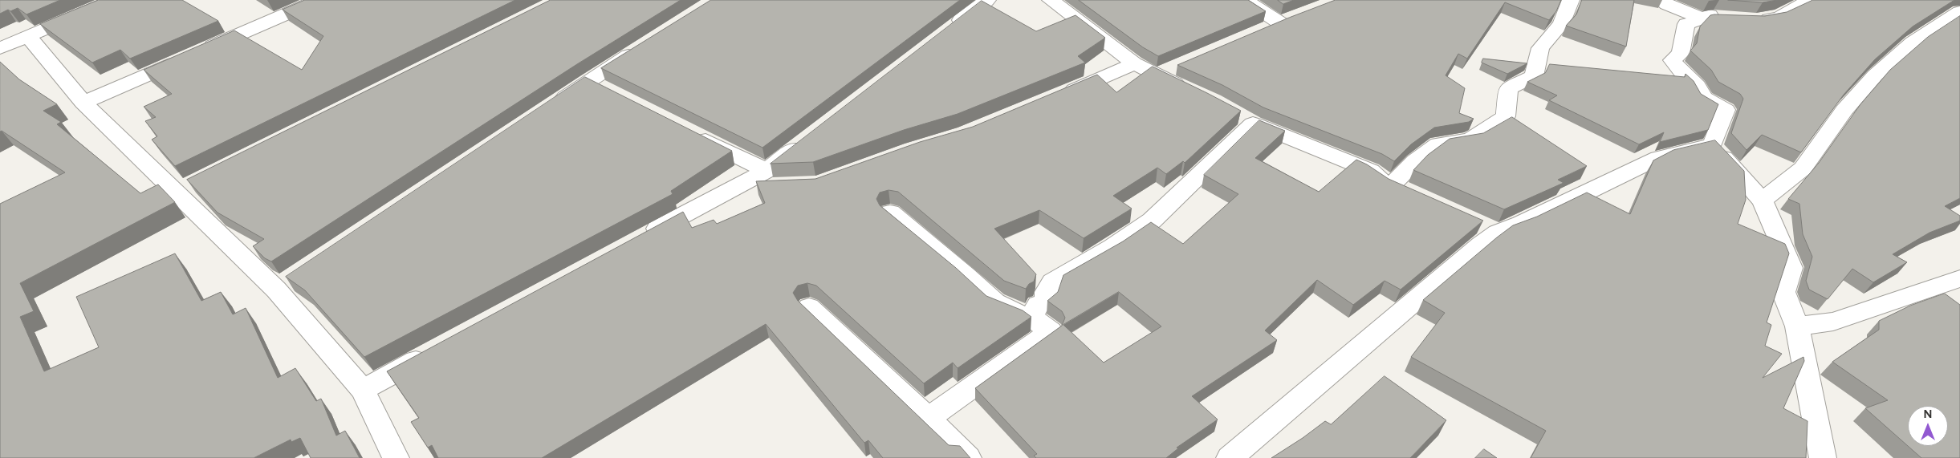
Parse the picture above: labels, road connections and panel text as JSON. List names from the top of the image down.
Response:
{
  "north": "top"
}
